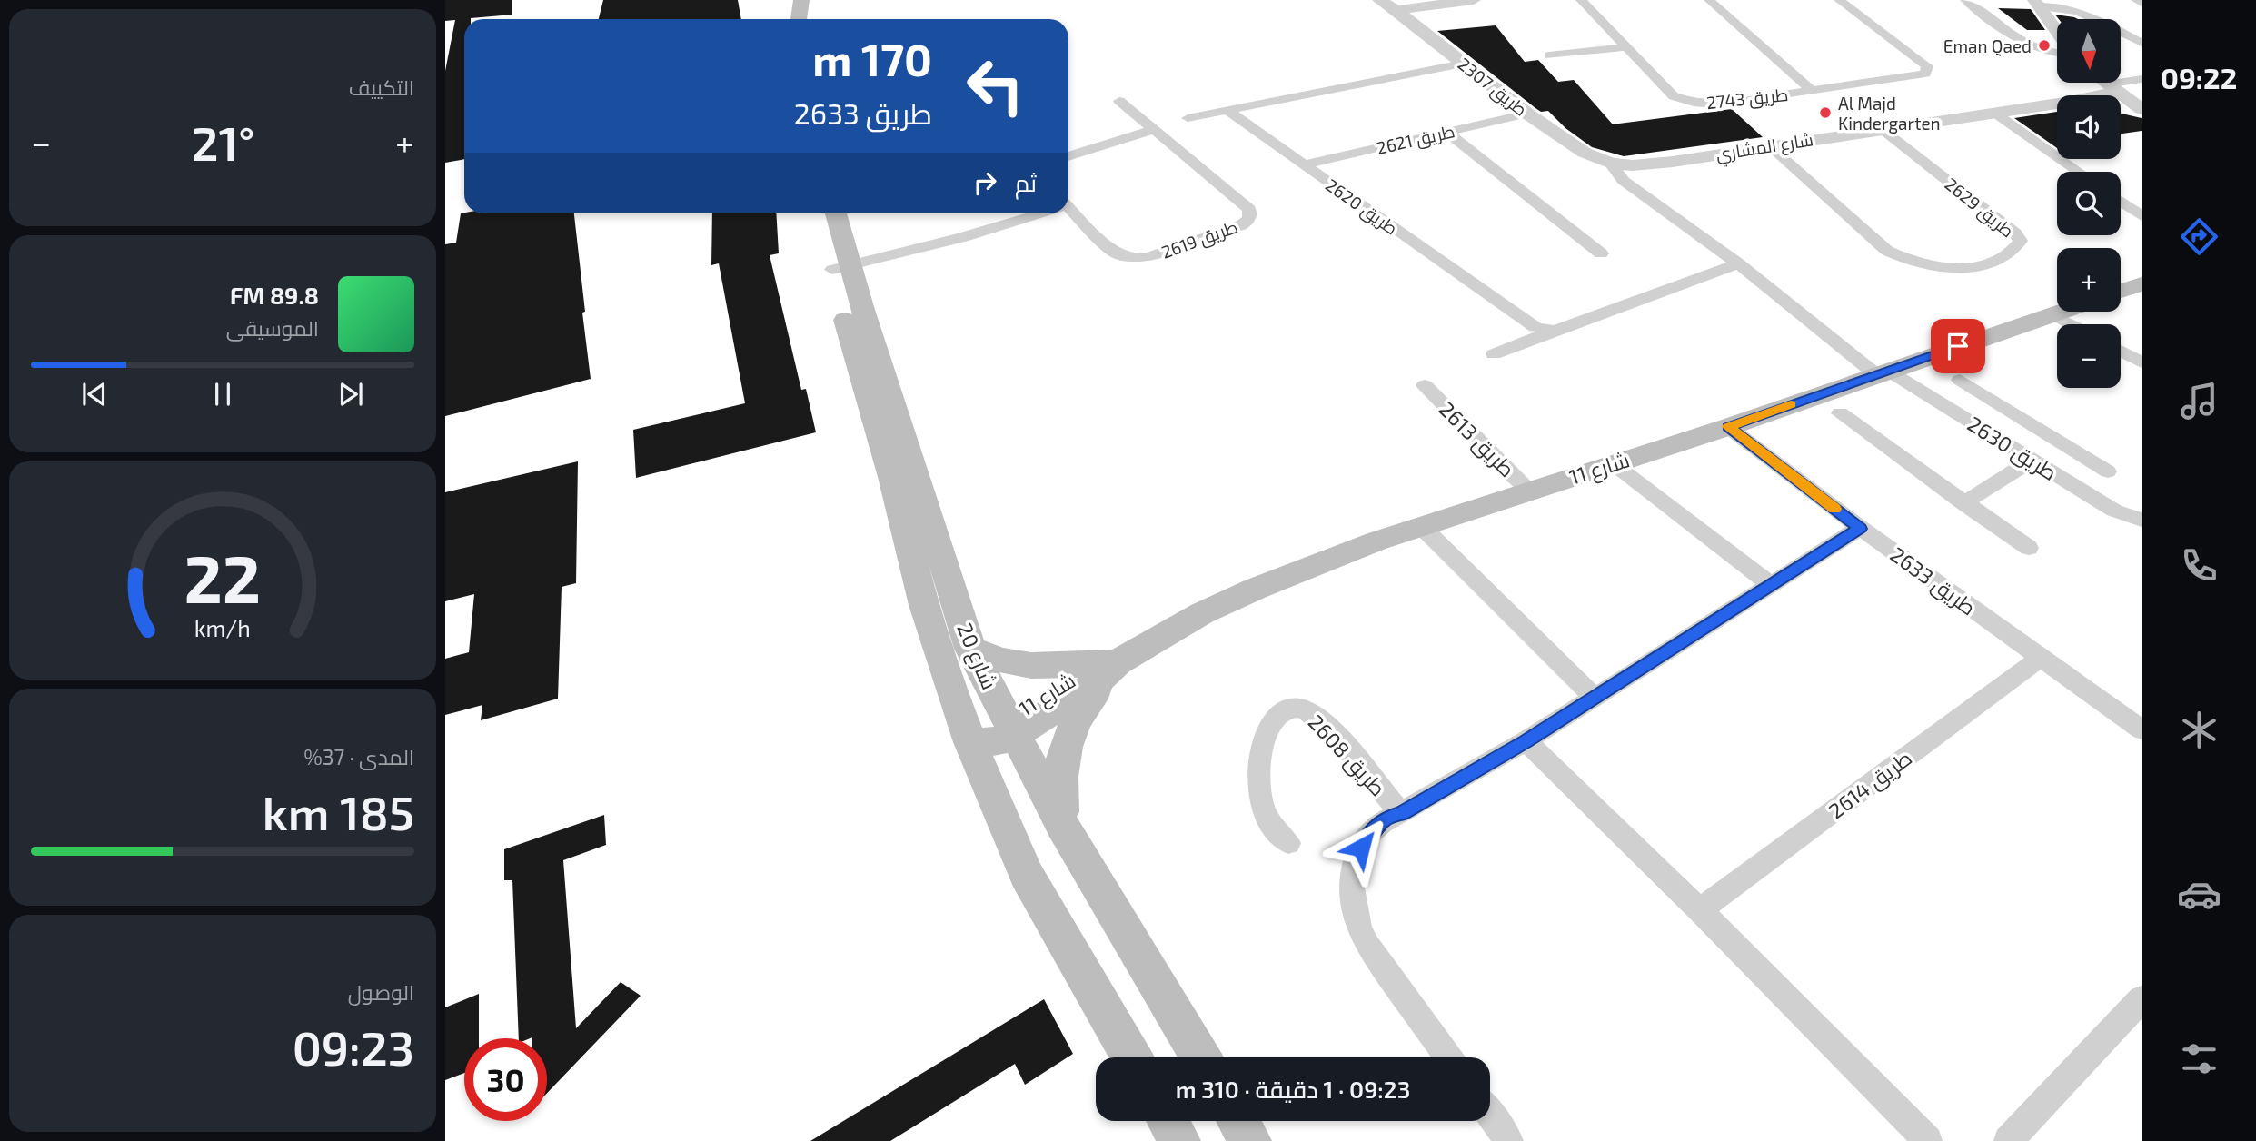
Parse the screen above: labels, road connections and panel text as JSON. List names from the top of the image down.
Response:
{
  "streets": {
    "main road": ["شارع 11", "شارع 20"],
    "street": [
      "طريق 2307",
      "طريق 2743",
      "طريق 2621",
      "شارع المشاري",
      "طريق 2620",
      "طريق 2629",
      "طريق 2619",
      "طريق 2613",
      "طريق 2630",
      "طريق 2633",
      "طريق 2608",
      "طريق 2614"
    ]
  },
  "crossings": [
    ["طريق 2307", "طريق 2621"],
    ["طريق 2307", "شارع المشاري"],
    ["طريق 2307", "طريق 2630"],
    ["طريق 2621", "طريق 2620"],
    ["شارع المشاري", "طريق 2629"],
    ["شارع المشاري", "طريق 2630"],
    ["طريق 2619", "شارع 20"],
    ["طريق 2613", "شارع 11"],
    ["طريق 2630", "شارع 11"],
    ["شارع 11", "طريق 2633"],
    ["شارع 11", "شارع 20"],
    ["طريق 2633", "طريق 2608"],
    ["طريق 2633", "طريق 2614"]
  ],
  "places": ["Eman Qaed", "Al Majd Kindergarten"],
  "north": "bottom",
  "page": {
    "tabs": "09:22",
    "tile": [
      "التكييف",
      ["المدى · 37%", "185 km"],
      ["الوصول", "09:23"]
    ],
    "map_buttons": ["+", "−"],
    "turn": ["170 m", "طريق 2633"],
    "heat": ["−", "21°", "+"],
    "then": "ثم",
    "song": ["89.8 FM", "الموسيقى"],
    "limit": "30",
    "trip": "09:23 · 1 دقيقة · 310 m",
    "gauge": ["22", "km/h"]
  }
}
